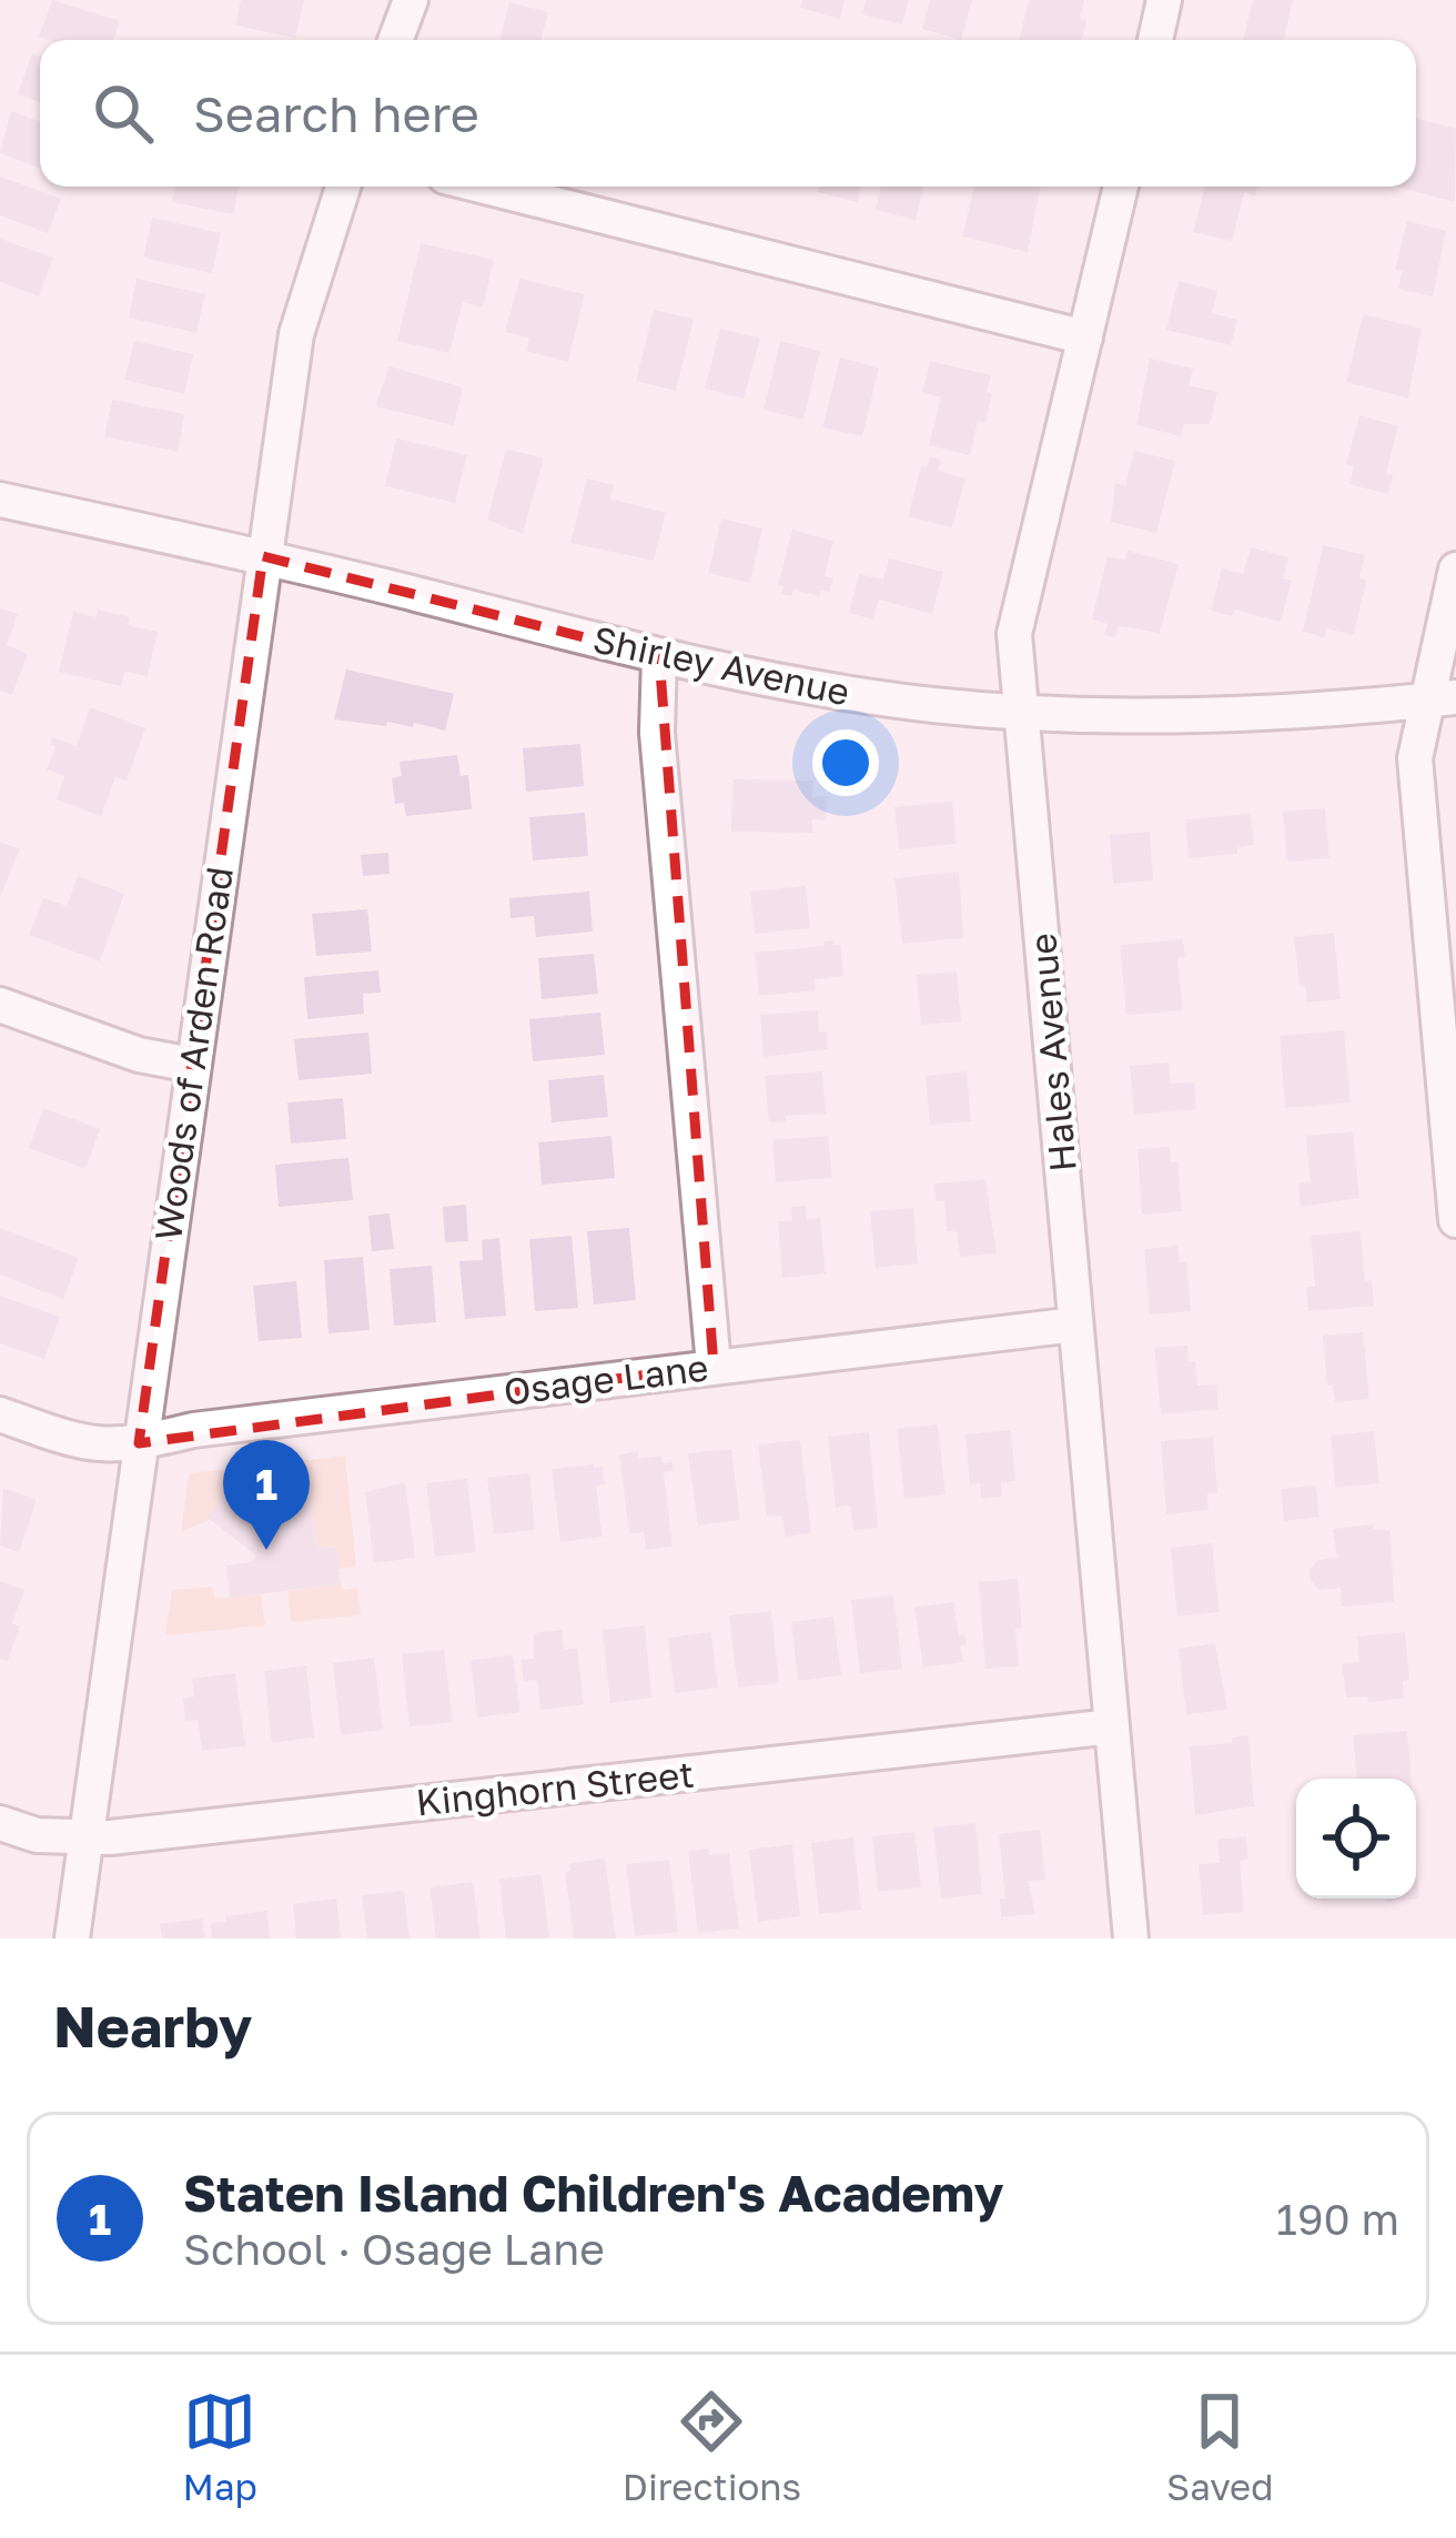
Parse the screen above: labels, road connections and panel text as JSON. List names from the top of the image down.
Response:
{
  "streets": {
    "street": [
      "Shirley Avenue",
      "Hales Avenue",
      "Woods of Arden Road",
      "Osage Lane",
      "Kinghorn Street"
    ]
  },
  "crossings": [
    ["Shirley Avenue", "Hales Avenue"],
    ["Shirley Avenue", "Woods of Arden Road"],
    ["Hales Avenue", "Osage Lane"],
    ["Hales Avenue", "Kinghorn Street"],
    ["Woods of Arden Road", "Osage Lane"],
    ["Woods of Arden Road", "Kinghorn Street"]
  ],
  "page": {
    "search": "Search here",
    "pins": "1",
    "heading": "Nearby",
    "list": [
      {
        "mark": "1",
        "name": "Staten Island Children's Academy",
        "note": "School · Osage Lane",
        "value": "190 m"
      }
    ],
    "nav": ["Map", "Directions", "Saved"]
  }
}
